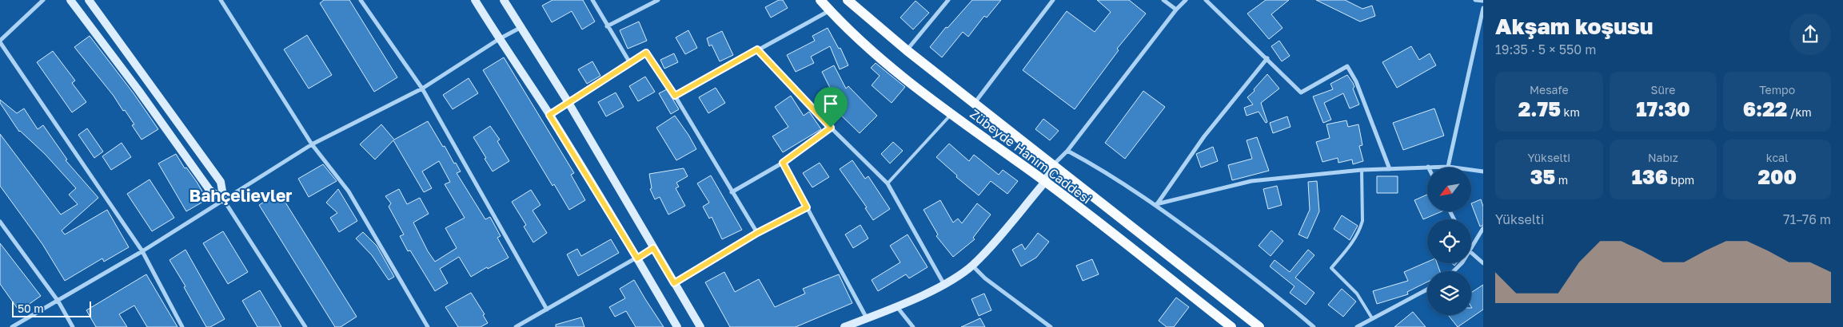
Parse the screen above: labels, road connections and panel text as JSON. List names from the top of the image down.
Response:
{
  "streets": {
    "main road": ["Zübeyde Hanım Caddesi"]
  },
  "districts": ["Bahçelievler"],
  "scale_bar": "50 m",
  "north": "bottom left",
  "page": {
    "heading": ["Akşam koşusu", "19:35 · 5 × 550 m"],
    "stats": [
      ["Mesafe", "2.75 km"],
      ["Süre", "17:30"],
      ["Tempo", "6:22 /km"],
      ["Yükselti", "35 m"],
      ["Nabız", "136 bpm"],
      ["kcal", "200"]
    ],
    "chart": ["Yükselti", "71–76 m"],
    "scale": "50 m"
  }
}
